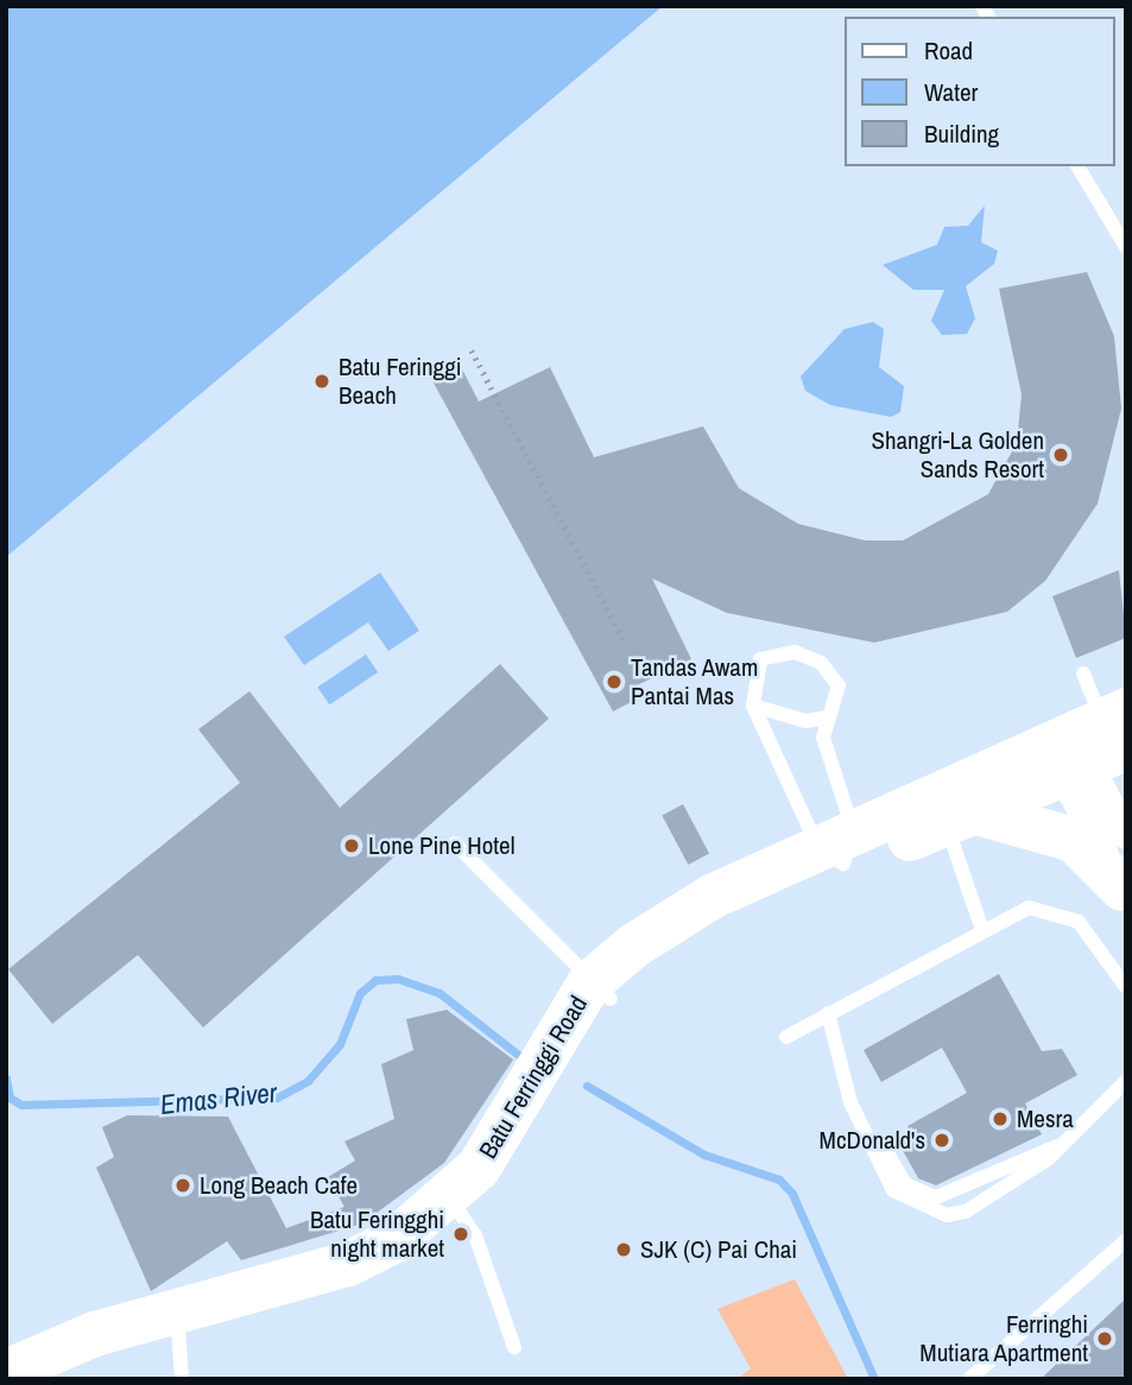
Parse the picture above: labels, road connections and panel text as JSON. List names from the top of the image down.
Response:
{
  "streets": {
    "main road": ["Batu Ferringgi Road"]
  },
  "water": ["Emas River"],
  "places": [
    "Batu Feringgi Beach",
    "Shangri-La Golden Sands Resort",
    "Tandas Awam Pantai Mas",
    "Lone Pine Hotel",
    "Mesra",
    "McDonald's",
    "Long Beach Cafe",
    "Batu Feringghi night market",
    "SJK (C) Pai Chai",
    "Ferringhi Mutiara Apartment"
  ],
  "legend": ["Road", "Water", "Building"]
}
